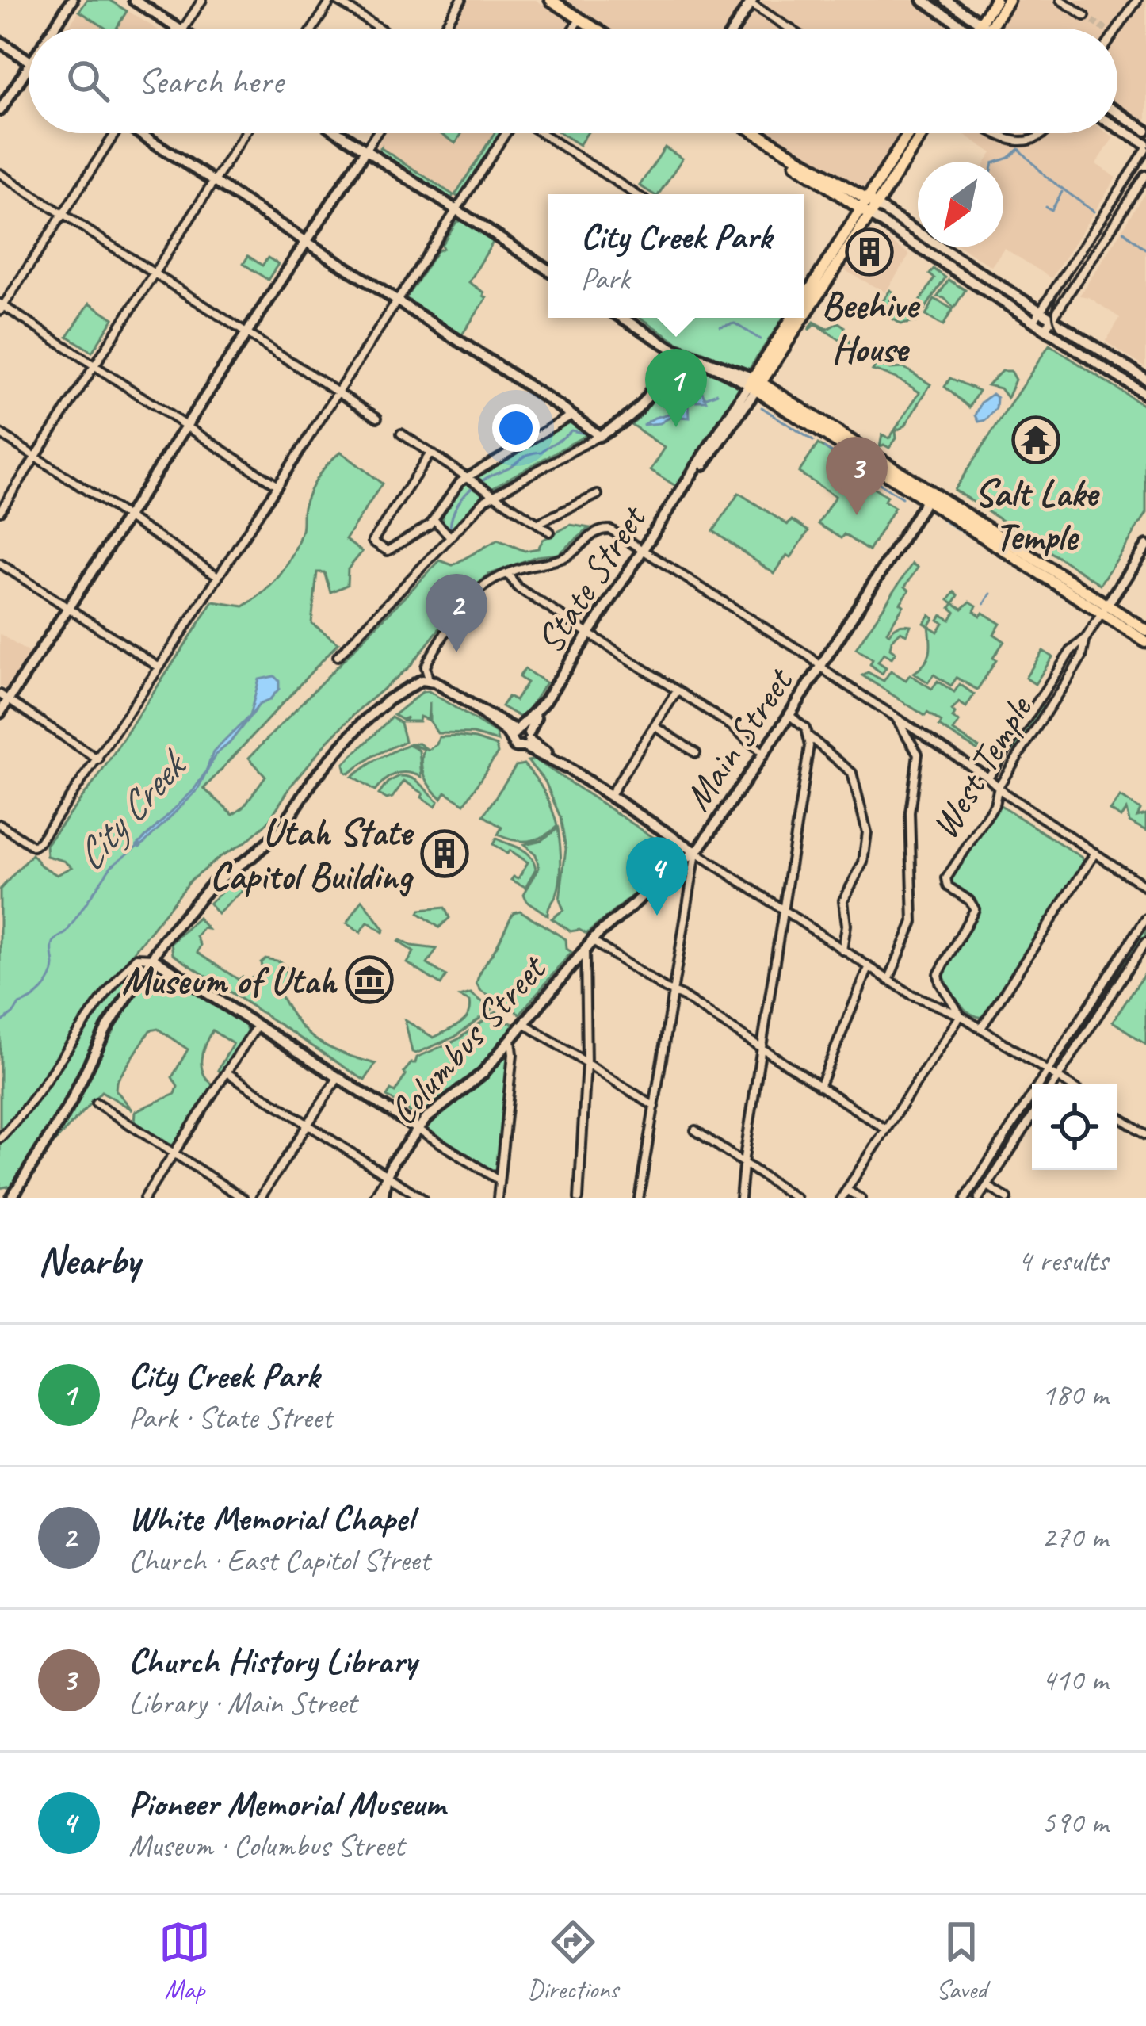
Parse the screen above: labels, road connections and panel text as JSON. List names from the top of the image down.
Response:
{
  "streets": {
    "main road": ["State Street"],
    "street": ["Main Street", "West Temple", "Columbus Street"]
  },
  "crossings": [
    ["Main Street", "Columbus Street"]
  ],
  "water": ["City Creek"],
  "places": {
    "building": ["Beehive House", "Utah State Capitol Building"],
    "temple": ["Salt Lake Temple"],
    "museum": ["Museum of Utah"]
  },
  "north": "bottom left",
  "page": {
    "search": "Search here",
    "popup": ["City Creek Park", "Park"],
    "pins": [
      "1",
      "3",
      "2",
      "4"
    ],
    "heading": ["Nearby", "4 results"],
    "list": [
      {
        "mark": "1",
        "name": "City Creek Park",
        "note": "Park · State Street",
        "value": "180 m"
      },
      {
        "mark": "2",
        "name": "White Memorial Chapel",
        "note": "Church · East Capitol Street",
        "value": "270 m"
      },
      {
        "mark": "3",
        "name": "Church History Library",
        "note": "Library · Main Street",
        "value": "410 m"
      },
      {
        "mark": "4",
        "name": "Pioneer Memorial Museum",
        "note": "Museum · Columbus Street",
        "value": "590 m"
      }
    ],
    "nav": ["Map", "Directions", "Saved"]
  }
}
